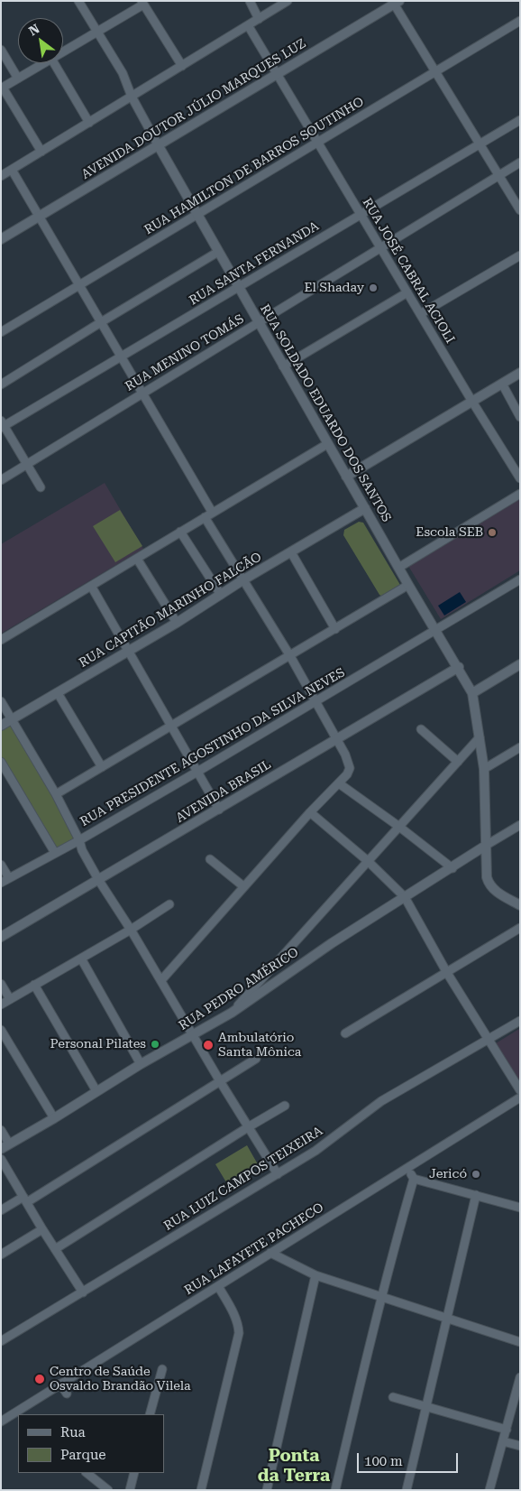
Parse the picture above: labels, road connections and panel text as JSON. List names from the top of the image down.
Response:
{
  "streets": {
    "street": [
      "AVENIDA DOUTOR JÚLIO MARQUES LUZ",
      "RUA HAMILTON DE BARROS SOUTINHO",
      "RUA SANTA FERNANDA",
      "RUA JOSÉ CABRAL ACIOLI",
      "RUA MENINO TOMÁS",
      "RUA SOLDADO EDUARDO DOS SANTOS",
      "RUA CAPITÃO MARINHO FALCÃO",
      "RUA PRESIDENTE AGOSTINHO DA SILVA NEVES",
      "AVENIDA BRASIL",
      "RUA PEDRO AMÉRICO",
      "RUA LUIZ CAMPOS TEIXEIRA",
      "RUA LAFAYETE PACHECO"
    ]
  },
  "crossings": [
    ["AVENIDA DOUTOR JÚLIO MARQUES LUZ", "RUA JOSÉ CABRAL ACIOLI"],
    ["AVENIDA DOUTOR JÚLIO MARQUES LUZ", "RUA SOLDADO EDUARDO DOS SANTOS"],
    ["RUA HAMILTON DE BARROS SOUTINHO", "RUA JOSÉ CABRAL ACIOLI"],
    ["RUA HAMILTON DE BARROS SOUTINHO", "RUA SOLDADO EDUARDO DOS SANTOS"],
    ["RUA SANTA FERNANDA", "RUA JOSÉ CABRAL ACIOLI"],
    ["RUA SANTA FERNANDA", "RUA SOLDADO EDUARDO DOS SANTOS"],
    ["RUA JOSÉ CABRAL ACIOLI", "RUA MENINO TOMÁS"],
    ["RUA MENINO TOMÁS", "RUA SOLDADO EDUARDO DOS SANTOS"],
    ["RUA SOLDADO EDUARDO DOS SANTOS", "RUA CAPITÃO MARINHO FALCÃO"],
    ["RUA SOLDADO EDUARDO DOS SANTOS", "RUA PRESIDENTE AGOSTINHO DA SILVA NEVES"],
    ["RUA SOLDADO EDUARDO DOS SANTOS", "AVENIDA BRASIL"],
    ["RUA SOLDADO EDUARDO DOS SANTOS", "RUA PEDRO AMÉRICO"]
  ],
  "districts": ["Ponta da Terra"],
  "places": [
    "El Shaday",
    "Escola SEB",
    "Personal Pilates",
    "Ambulatório Santa Mônica",
    "Jericó",
    "Centro de Saúde Osvaldo Brandão Vilela"
  ],
  "legend": ["Rua", "Parque"],
  "scale_bar": "100 m",
  "north": "top left"
}
